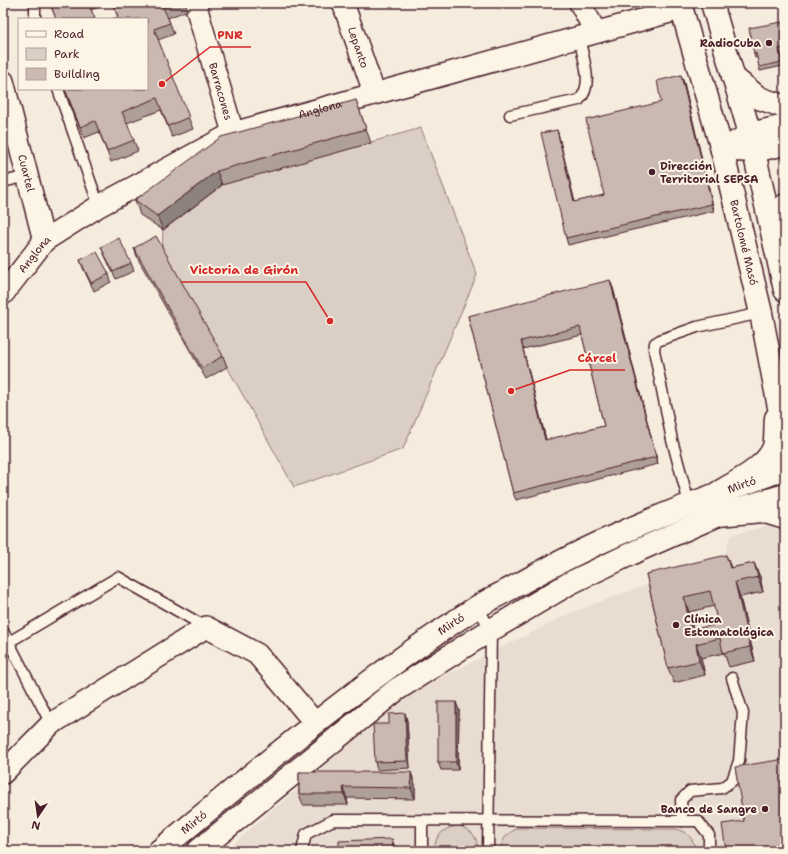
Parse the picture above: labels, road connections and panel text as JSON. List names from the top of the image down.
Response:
{
  "streets": {
    "street": [
      "Lepanto",
      "Barracones",
      "Anglona",
      "Cuartel",
      "Bartolomé Masó",
      "Mirtó"
    ]
  },
  "crossings": [
    ["Lepanto", "Anglona"],
    ["Barracones", "Anglona"],
    ["Anglona", "Cuartel"],
    ["Anglona", "Bartolomé Masó"]
  ],
  "places": [
    "RadioCuba",
    "PNR",
    "Dirección Territorial SEPSA",
    "Victoria de Girón",
    "Cárcel",
    "Clínica Estomatológica",
    "Banco de Sangre"
  ],
  "legend": ["Road", "Park", "Building"],
  "north": "bottom"
}
